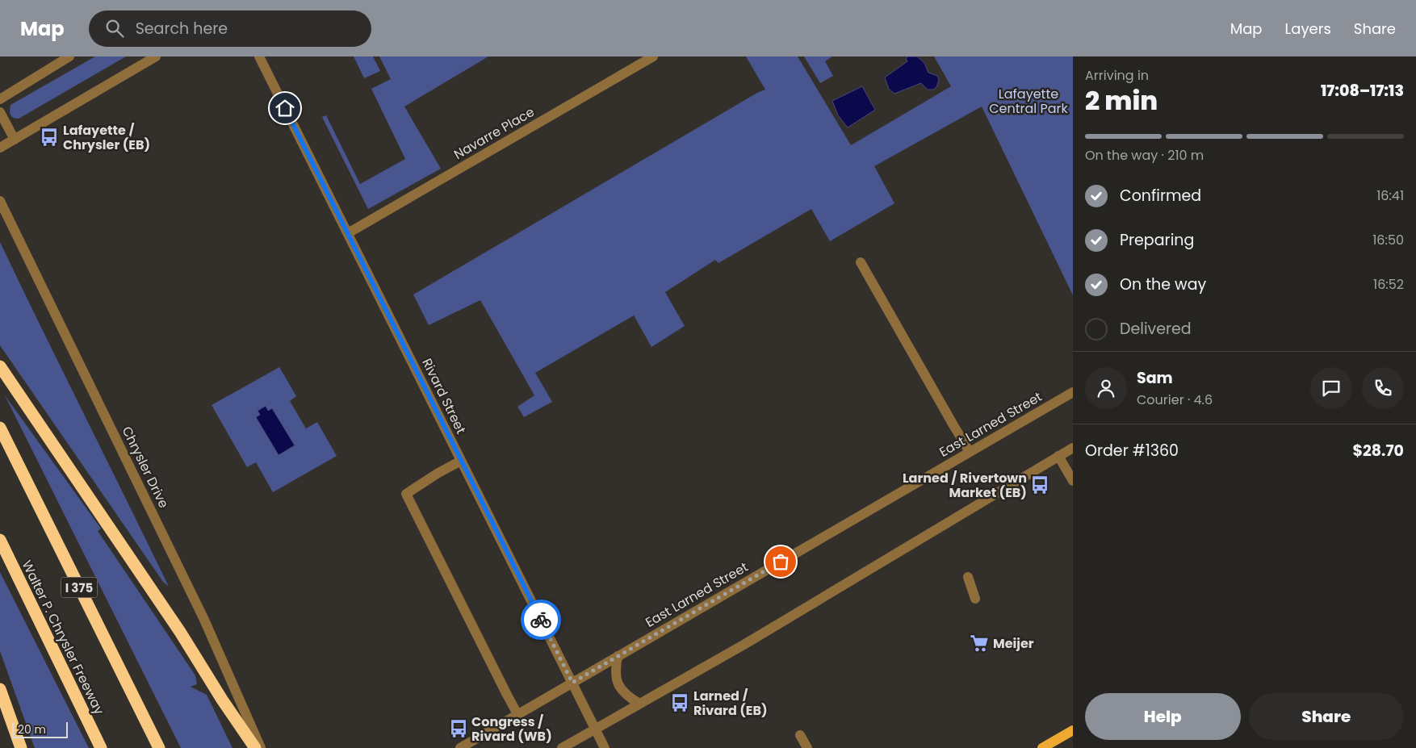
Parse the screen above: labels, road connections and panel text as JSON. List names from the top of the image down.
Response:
{
  "streets": {
    "highway": ["I 375", "Walter P. Chrysler Freeway"],
    "street": [
      "Navarre Place",
      "Rivard Street",
      "East Larned Street",
      "Chrysler Drive"
    ]
  },
  "crossings": [
    ["Navarre Place", "Rivard Street"],
    ["Rivard Street", "East Larned Street"]
  ],
  "parks": ["Lafayette Central Park"],
  "places": {
    "bus stop": [
      "Lafayette / Chrysler (EB)",
      "Larned / Rivertown Market (EB)",
      "Larned / Rivard (EB)",
      "Congress / Rivard (WB)"
    ],
    "supermarket": ["Meijer"]
  },
  "scale_bar": "20 m",
  "page": {
    "header": "Map",
    "search": "Search here",
    "nav": ["Map", "Layers", "Share"],
    "heading": ["2 min", "Arriving in", "17:08–17:13"],
    "panel": [
      "Sam",
      "Courier · 4.6",
      "Order #1360",
      "$28.70"
    ],
    "bar": "On the way · 210 m",
    "list": [
      ["Confirmed", "16:41"],
      ["Preparing", "16:50"],
      ["On the way", "16:52"],
      "Delivered"
    ],
    "buttons": ["Help", "Share"],
    "scale": "20 m"
  }
}
